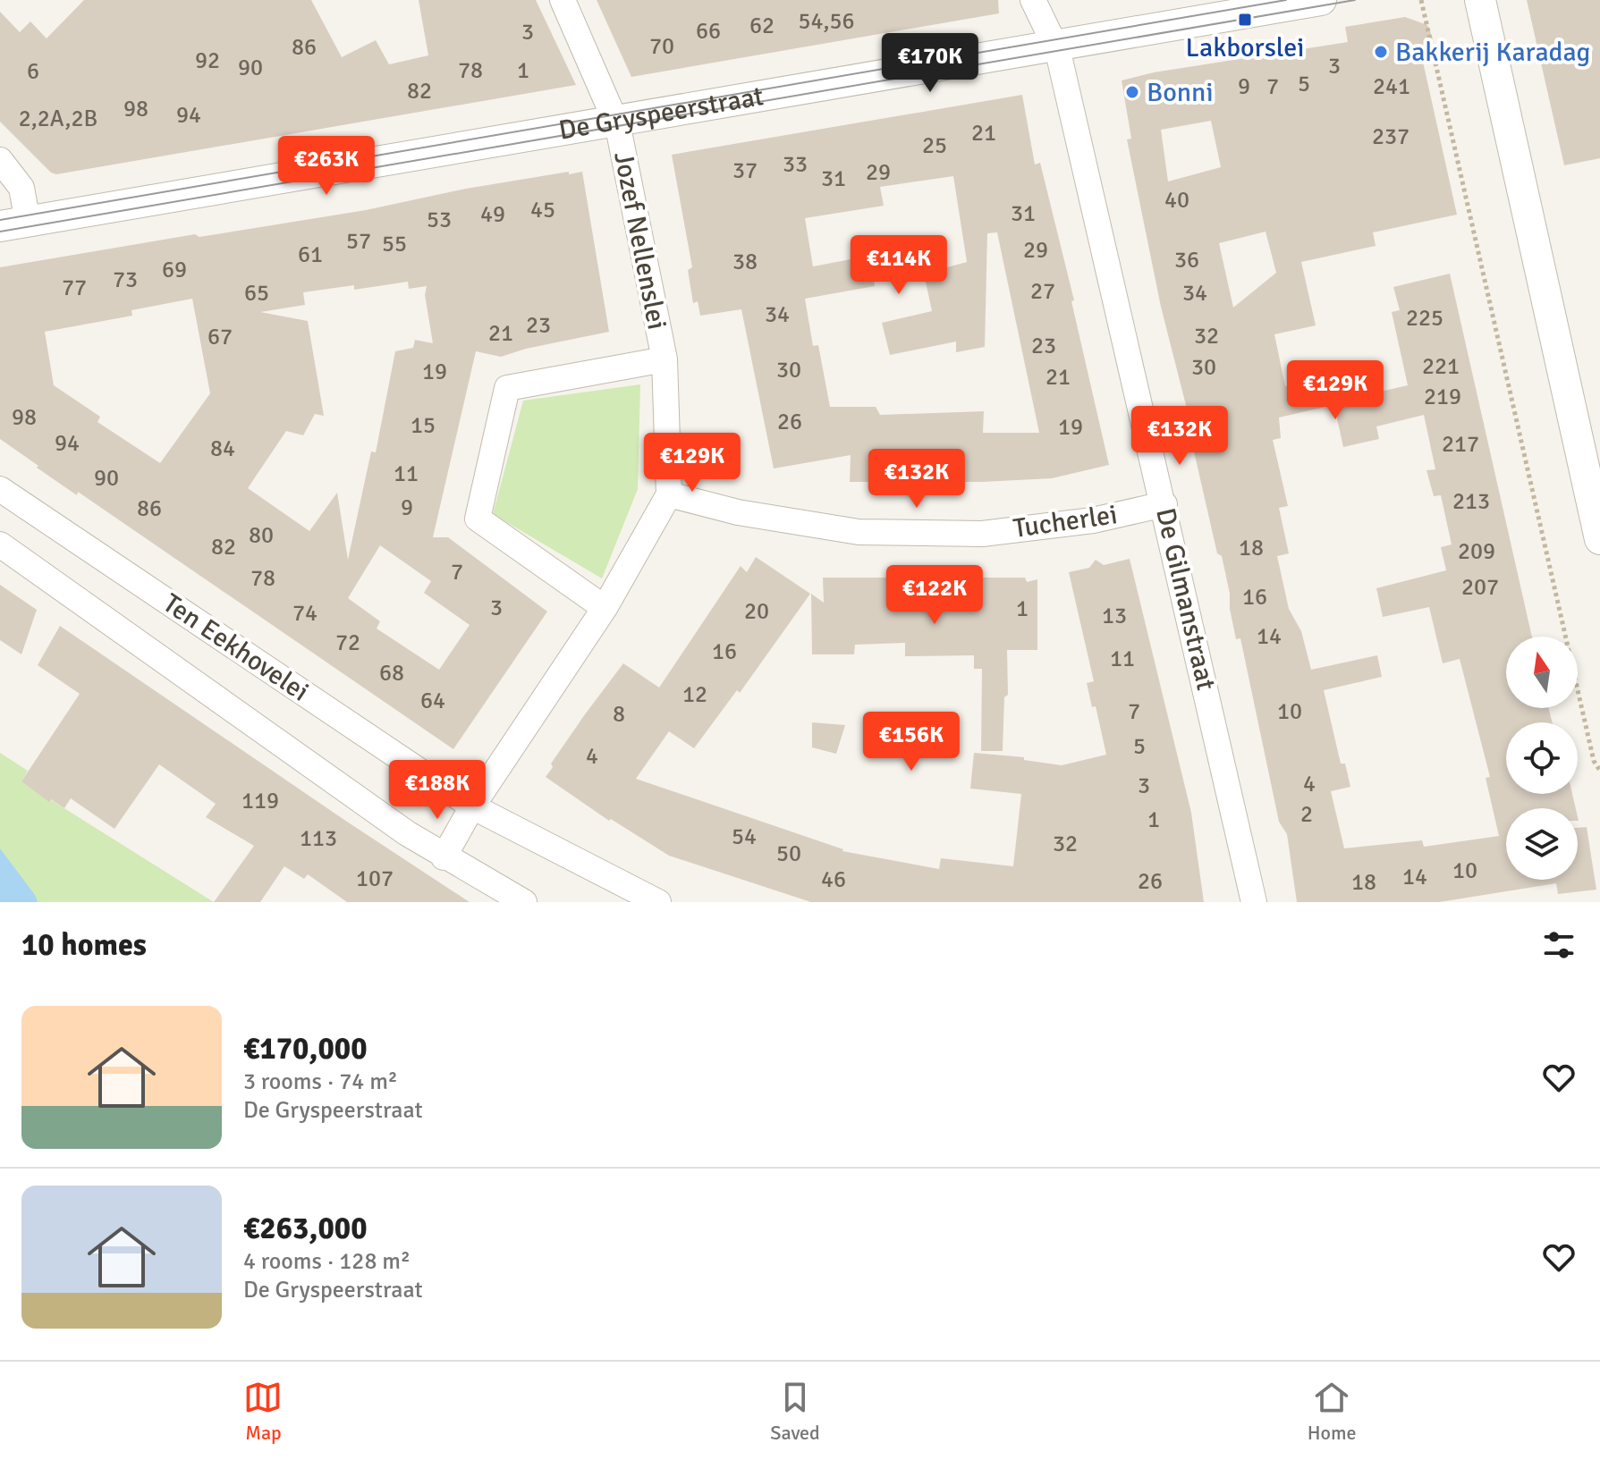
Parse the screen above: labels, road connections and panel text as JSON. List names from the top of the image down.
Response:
{
  "streets": {
    "street": [
      "De Gryspeerstraat",
      "Jozef Nellenslei",
      "Tucherlei",
      "De Gilmanstraat",
      "Ten Eekhovelei"
    ]
  },
  "crossings": [
    ["De Gryspeerstraat", "Jozef Nellenslei"],
    ["De Gryspeerstraat", "De Gilmanstraat"],
    ["Jozef Nellenslei", "Tucherlei"],
    ["Tucherlei", "De Gilmanstraat"]
  ],
  "places": {
    "transit": ["Lakborslei"],
    "other": ["Bakkerij Karadag", "Bonni"]
  },
  "house_numbers": [
    "54,56",
    "62",
    "66",
    "3",
    "70",
    "86",
    "92",
    "3",
    "90",
    "78",
    "1",
    "6",
    "5",
    "9",
    "7",
    "241",
    "82",
    "98",
    "94",
    "2,2A,2B",
    "21",
    "237",
    "25",
    "33",
    "37",
    "29",
    "31",
    "40",
    "45",
    "31",
    "49",
    "53",
    "57",
    "55",
    "29",
    "61",
    "36",
    "38",
    "69",
    "73",
    "77",
    "27",
    "65",
    "34",
    "34",
    "225",
    "23",
    "21",
    "32",
    "67",
    "23",
    "221",
    "30",
    "30",
    "19",
    "21",
    "219",
    "98",
    "26",
    "15",
    "19",
    "94",
    "217",
    "84",
    "11",
    "90",
    "213",
    "9",
    "86",
    "80",
    "82",
    "18",
    "209",
    "7",
    "78",
    "207",
    "16",
    "3",
    "1",
    "20",
    "74",
    "13",
    "14",
    "72",
    "16",
    "11",
    "68",
    "12",
    "64",
    "7",
    "10",
    "8",
    "5",
    "4",
    "4",
    "3",
    "119",
    "2",
    "1",
    "54",
    "113",
    "32",
    "50",
    "10",
    "14",
    "107",
    "46",
    "26",
    "18"
  ],
  "north": "top",
  "page": {
    "price": [
      "€170K",
      "€263K",
      "€114K",
      "€129K",
      "€132K",
      "€129K",
      "€132K",
      "€122K",
      "€156K",
      "€188K"
    ],
    "heading": "10 homes",
    "list": [
      {
        "name": "€170,000",
        "note": "3 rooms · 74 m² · De Gryspeerstraat"
      },
      {
        "name": "€263,000",
        "note": "4 rooms · 128 m² · De Gryspeerstraat"
      }
    ],
    "tabs": ["Map", "Saved", "Home"]
  }
}
